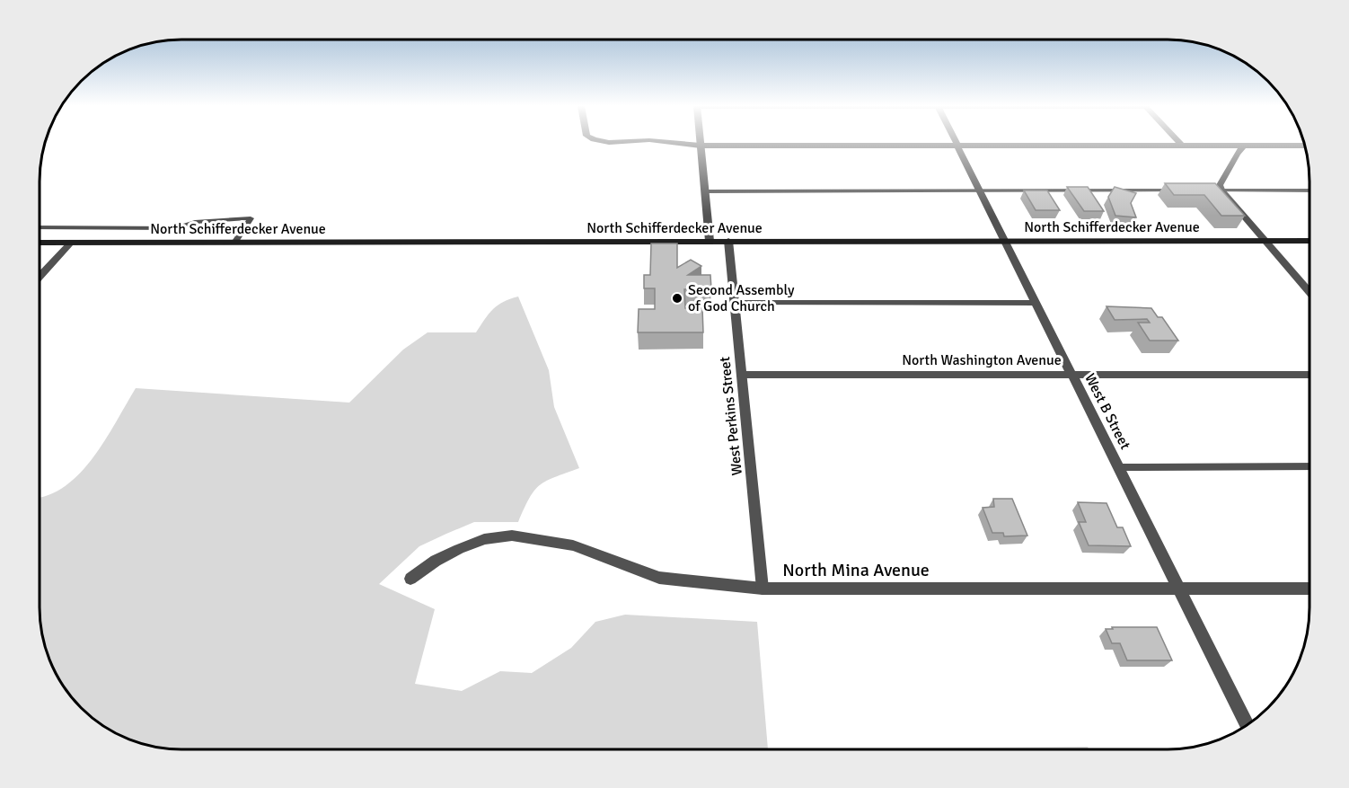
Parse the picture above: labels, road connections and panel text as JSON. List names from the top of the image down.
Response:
{
  "streets": {
    "main road": ["North Schifferdecker Avenue"],
    "street": [
      "North Washington Avenue",
      "West B Street",
      "West Perkins Street",
      "North Mina Avenue"
    ]
  },
  "crossings": [
    ["North Schifferdecker Avenue", "West B Street"],
    ["North Schifferdecker Avenue", "West Perkins Street"],
    ["North Washington Avenue", "West B Street"],
    ["North Washington Avenue", "West Perkins Street"],
    ["West B Street", "North Mina Avenue"],
    ["West Perkins Street", "North Mina Avenue"]
  ],
  "places": ["Second Assembly of God Church"]
}
